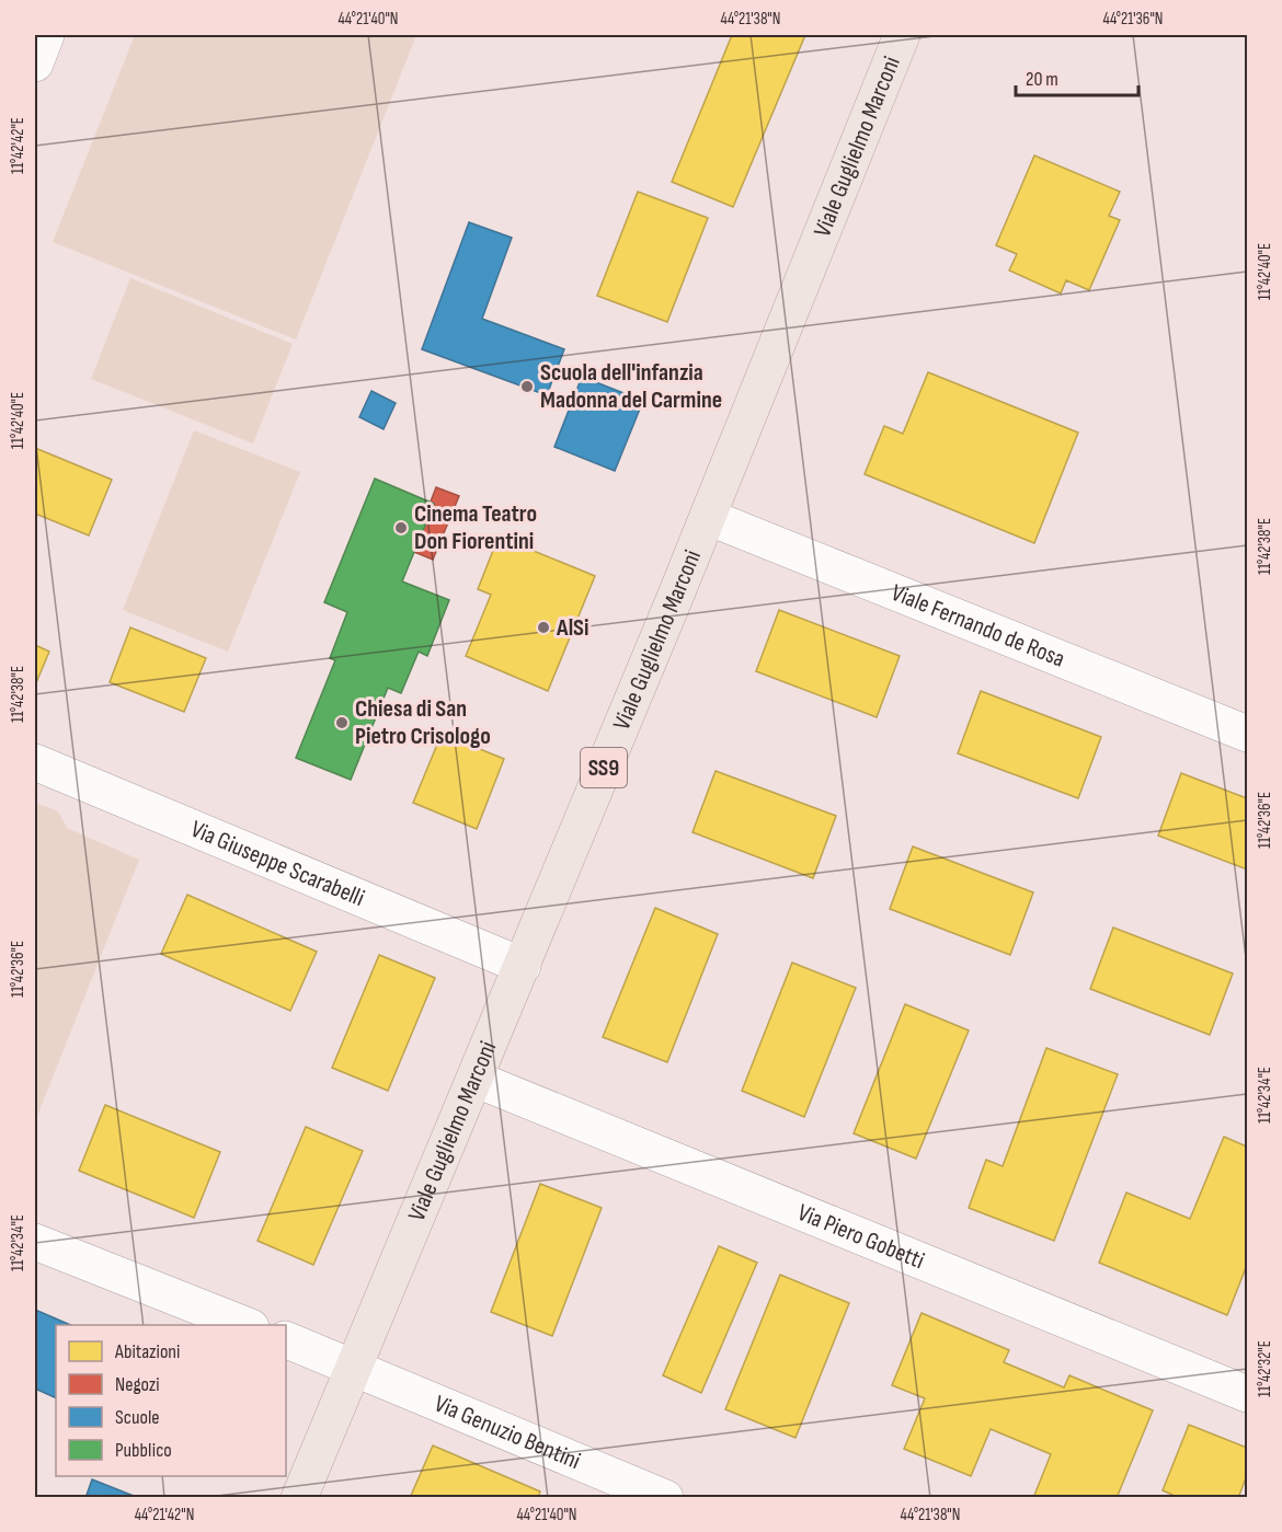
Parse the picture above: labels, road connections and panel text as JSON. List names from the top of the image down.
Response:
{
  "streets": {
    "main road": ["Viale Guglielmo Marconi", "SS9"],
    "street": [
      "Viale Fernando de Rosa",
      "Via Giuseppe Scarabelli",
      "Via Piero Gobetti",
      "Via Genuzio Bentini"
    ]
  },
  "crossings": [
    ["Viale Guglielmo Marconi", "Viale Fernando de Rosa"],
    ["Viale Guglielmo Marconi", "Via Giuseppe Scarabelli"],
    ["Viale Guglielmo Marconi", "Via Piero Gobetti"],
    ["Viale Guglielmo Marconi", "Via Genuzio Bentini"]
  ],
  "places": [
    "Scuola dell'infanzia Madonna del Carmine",
    "Cinema Teatro Don Fiorentini",
    "AlSi",
    "Chiesa di San Pietro Crisologo"
  ],
  "legend": [
    "Abitazioni",
    "Negozi",
    "Scuole",
    "Pubblico"
  ],
  "scale_bar": "20 m",
  "coordinates": [
    "44°21'40\"N",
    "44°21'38\"N",
    "44°21'36\"N",
    "11°42'42\"E",
    "11°42'40\"E",
    "11°42'38\"E",
    "11°42'36\"E",
    "11°42'34\"E",
    "11°42'32\"E",
    "44°21'42\"N"
  ]
}
